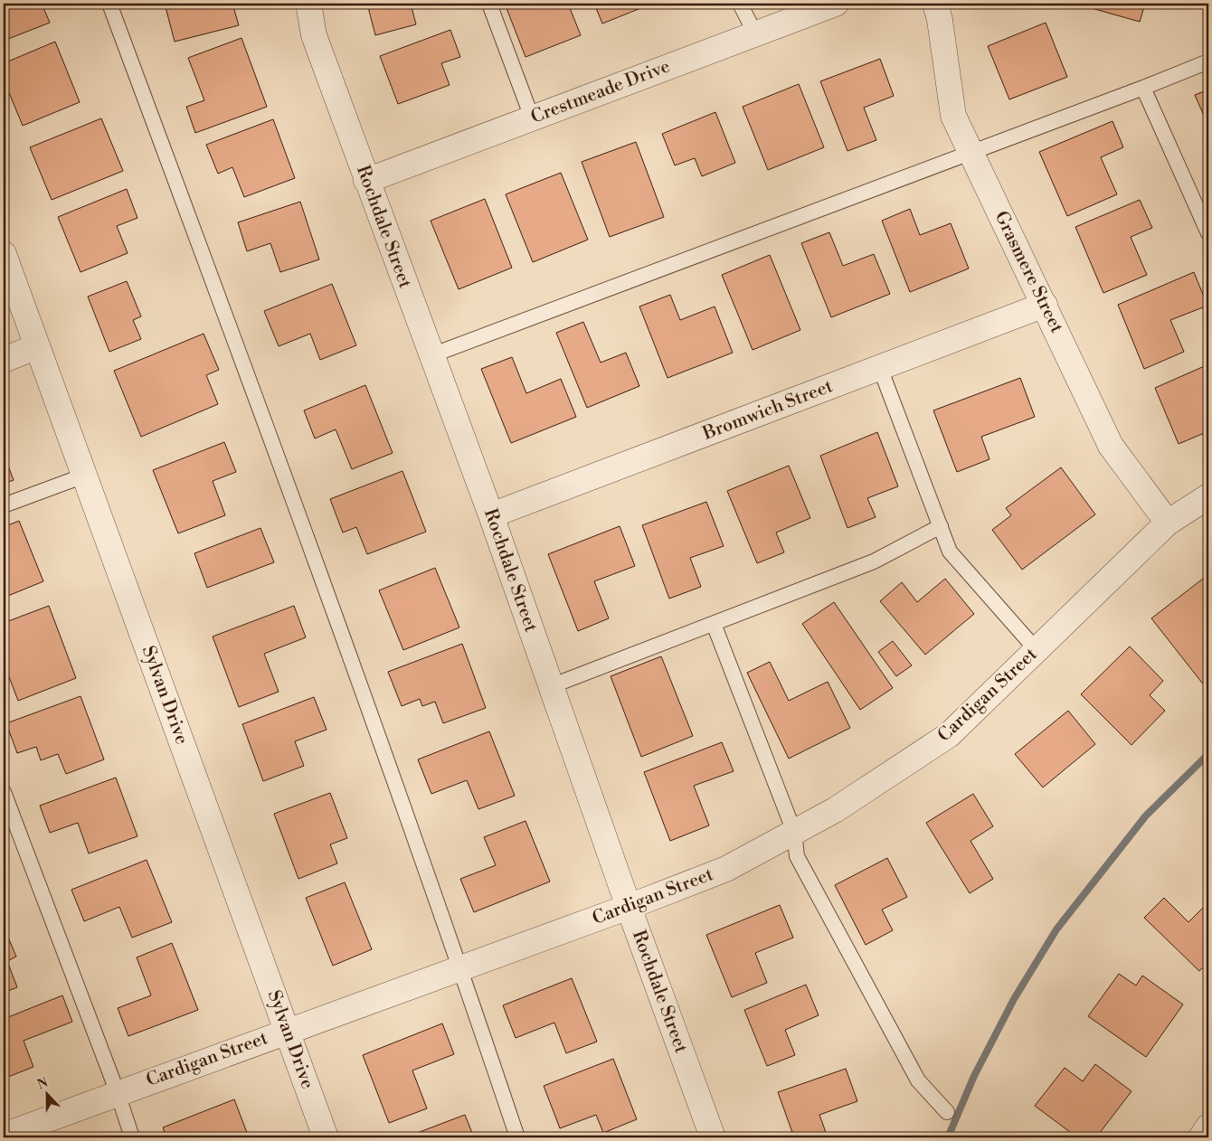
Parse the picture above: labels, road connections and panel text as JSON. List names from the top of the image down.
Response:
{
  "streets": {
    "street": [
      "Crestmeade Drive",
      "Rochdale Street",
      "Grasmere Street",
      "Bromwich Street",
      "Sylvan Drive",
      "Cardigan Street"
    ]
  },
  "crossings": [
    ["Crestmeade Drive", "Rochdale Street"],
    ["Rochdale Street", "Bromwich Street"],
    ["Rochdale Street", "Cardigan Street"],
    ["Grasmere Street", "Bromwich Street"],
    ["Grasmere Street", "Cardigan Street"],
    ["Sylvan Drive", "Cardigan Street"]
  ],
  "north": "top"
}
